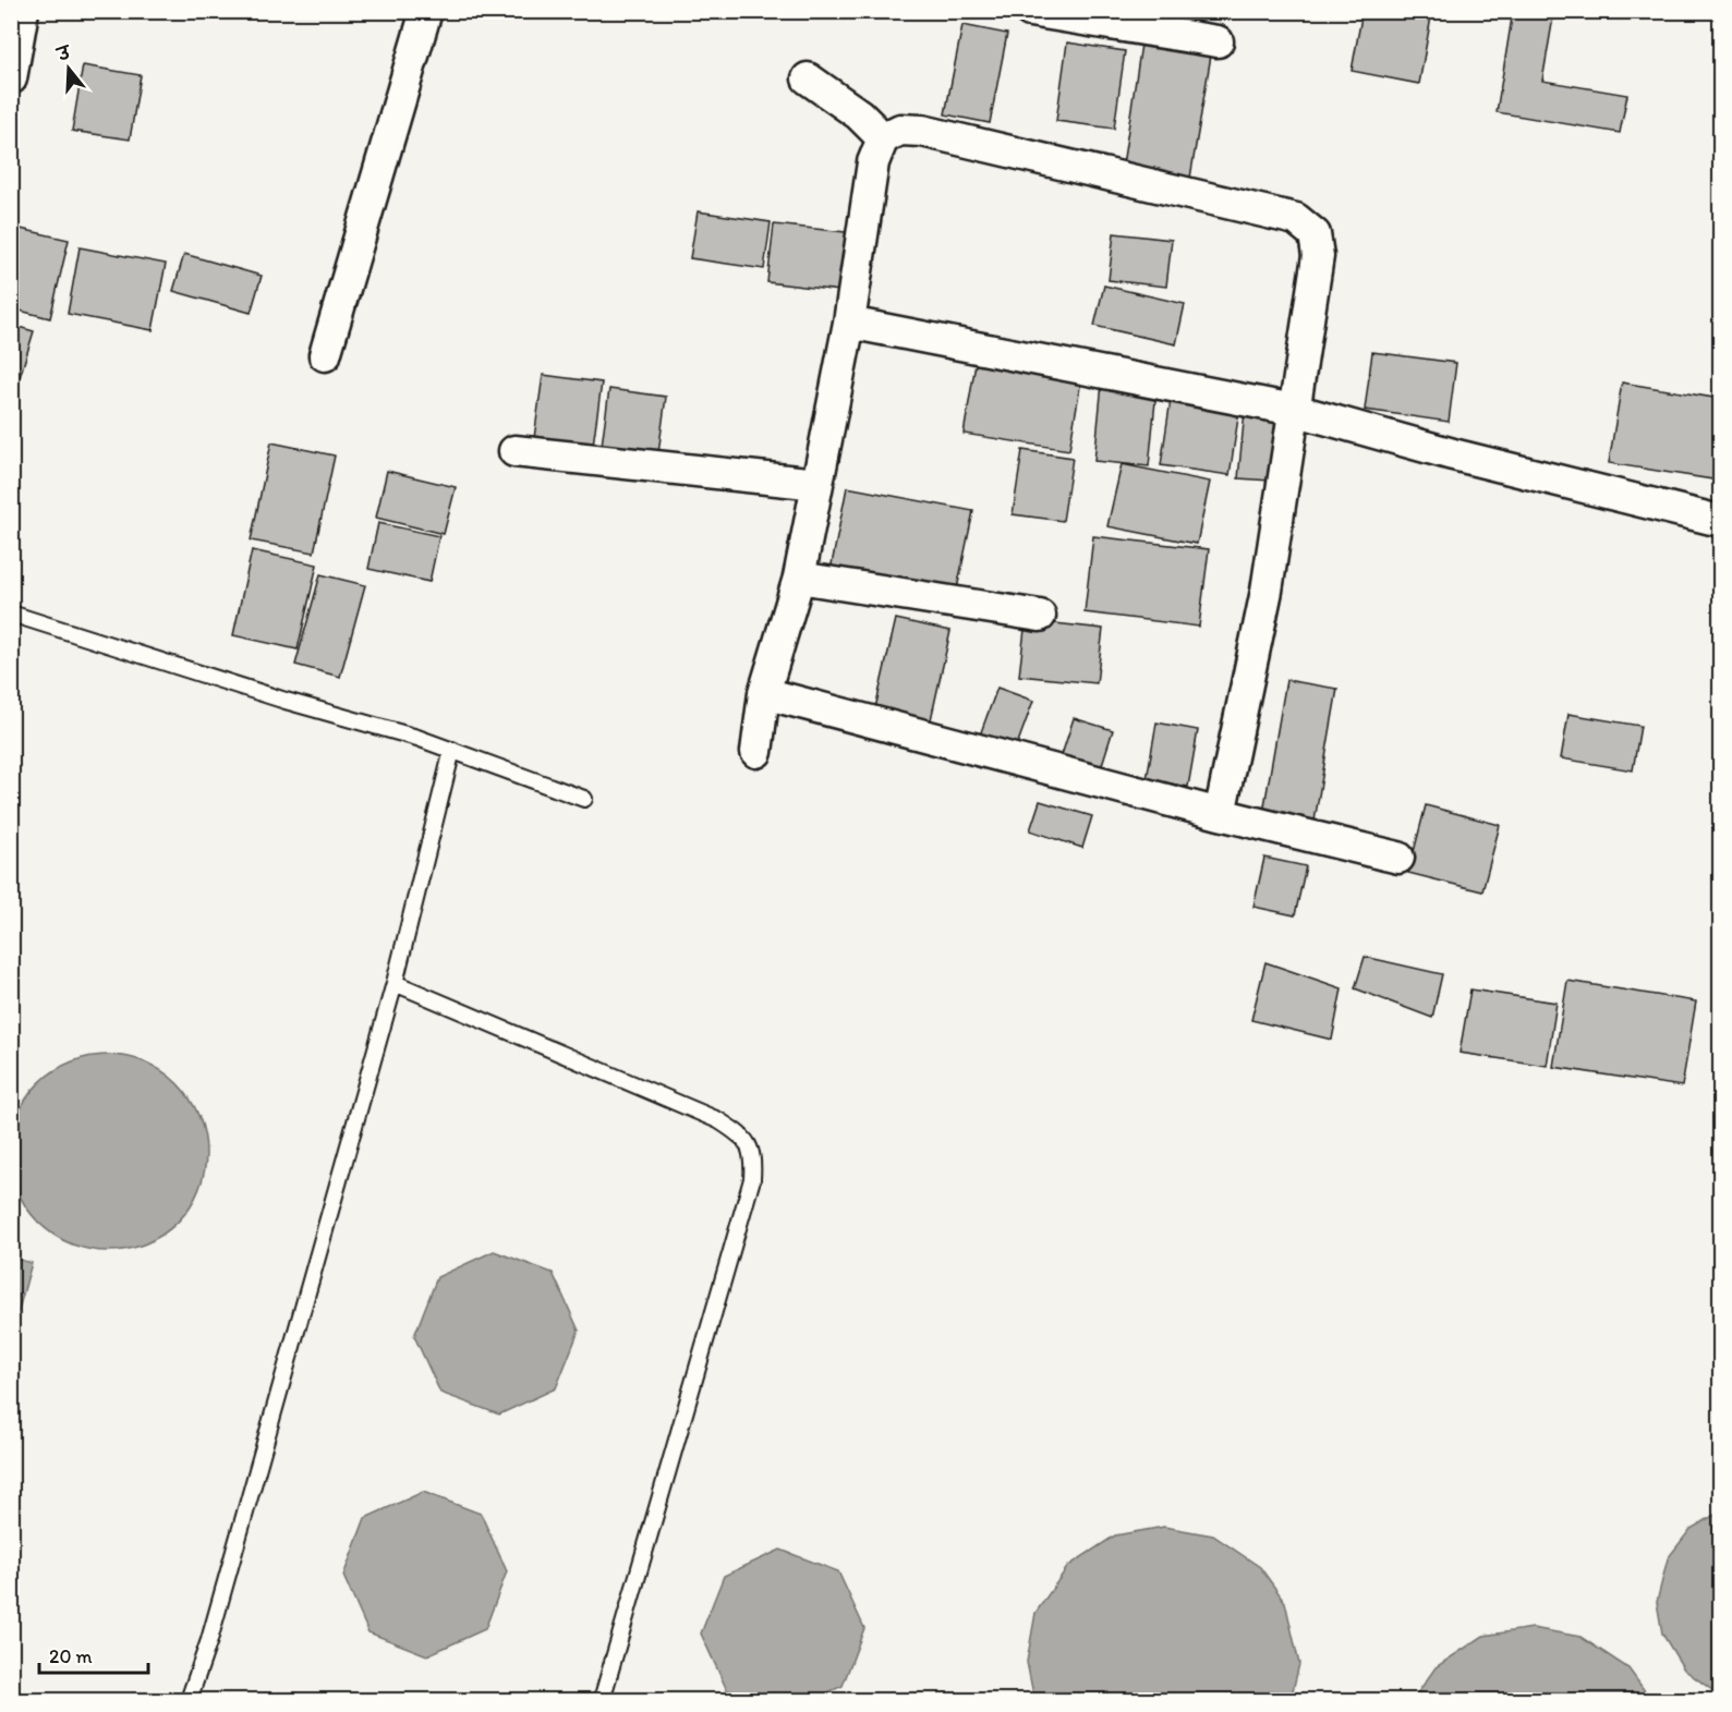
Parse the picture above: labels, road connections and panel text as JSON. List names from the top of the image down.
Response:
{
  "scale_bar": "20 m",
  "north": "top"
}
